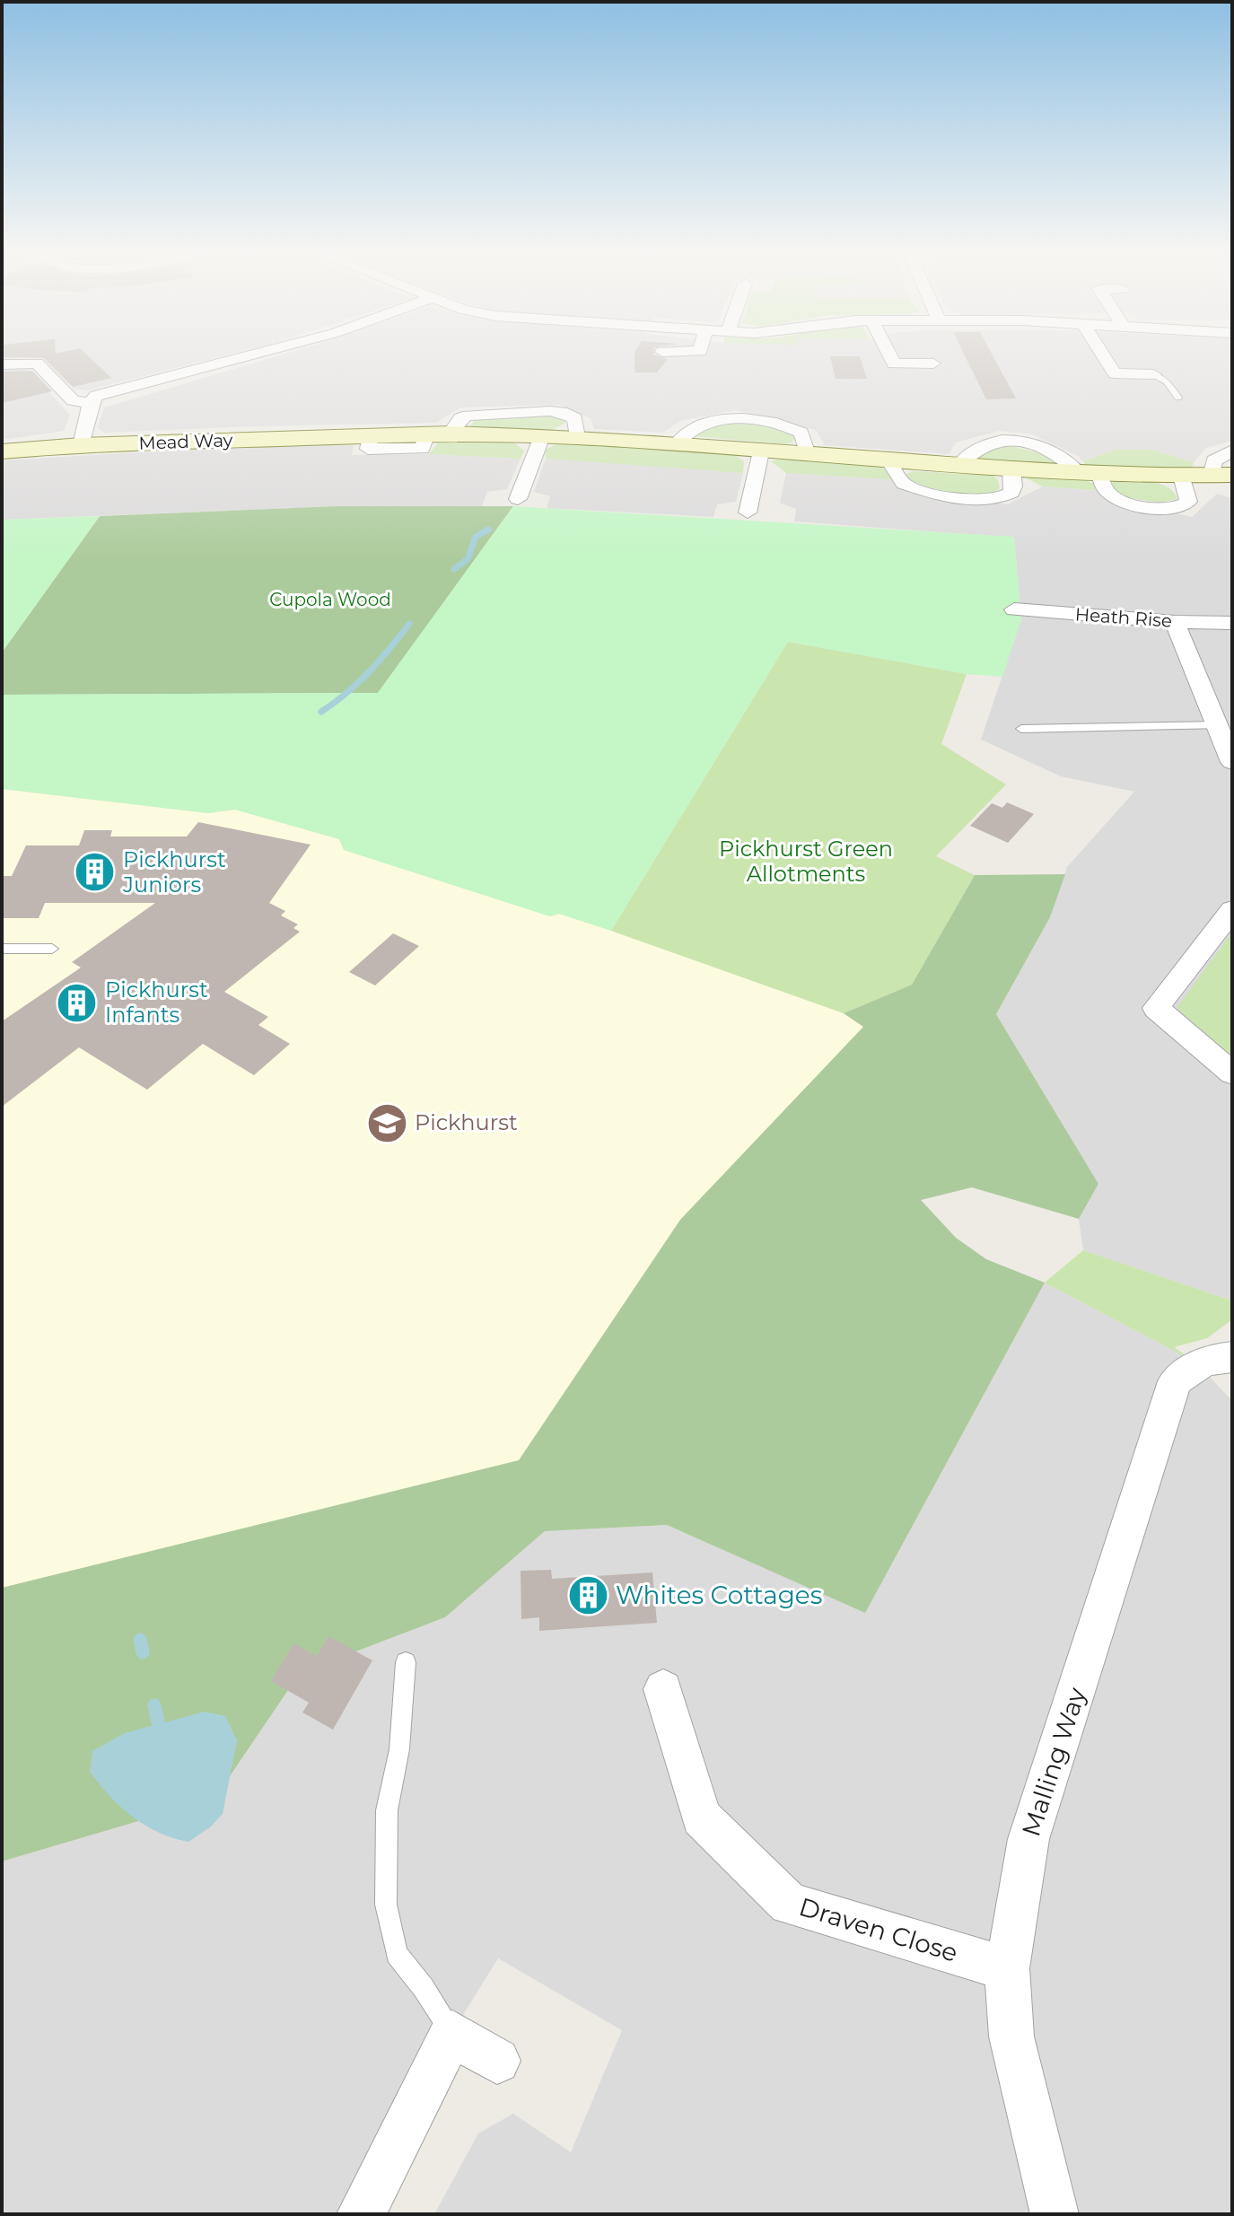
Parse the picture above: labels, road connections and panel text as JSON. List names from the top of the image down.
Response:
{
  "streets": {
    "street": [
      "Mead Way",
      "Heath Rise",
      "Malling Way",
      "Draven Close"
    ]
  },
  "crossings": [
    ["Malling Way", "Draven Close"]
  ],
  "parks": ["Cupola Wood", "Pickhurst Green Allotments"],
  "places": {
    "building": ["Pickhurst Juniors", "Pickhurst Infants", "Whites Cottages"],
    "school or university": ["Pickhurst"]
  }
}
